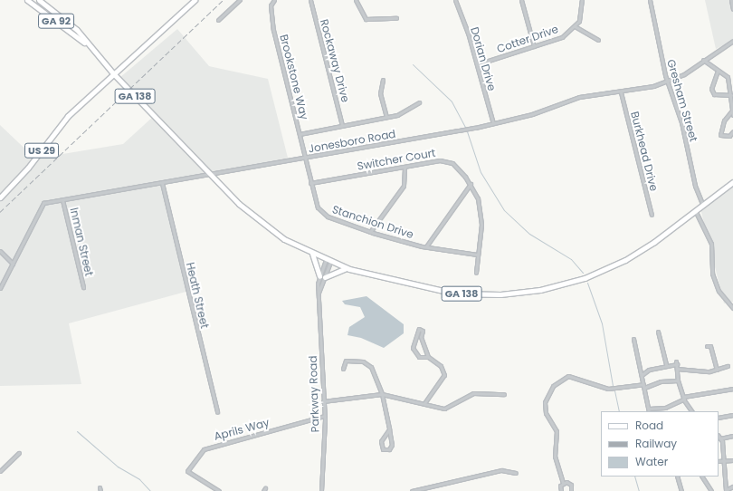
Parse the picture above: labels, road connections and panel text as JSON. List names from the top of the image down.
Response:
{
  "streets": {
    "main road": ["GA 92", "GA 138", "US 29"],
    "street": [
      "Cotter Drive",
      "Dorian Drive",
      "Rockaway Drive",
      "Brookstone Way",
      "Gresham Street",
      "Jonesboro Road",
      "Burkhead Drive",
      "Switcher Court",
      "Stanchion Drive",
      "Inman Street",
      "Heath Street",
      "Parkway Road",
      "Aprils Way"
    ]
  },
  "crossings": [
    ["GA 92", "GA 138"],
    ["GA 92", "US 29"],
    ["Cotter Drive", "Dorian Drive"],
    ["Dorian Drive", "Jonesboro Road"],
    ["Brookstone Way", "Jonesboro Road"],
    ["Brookstone Way", "Stanchion Drive"],
    ["GA 138", "Gresham Street"],
    ["GA 138", "Jonesboro Road"],
    ["GA 138", "US 29"],
    ["GA 138", "Parkway Road"],
    ["Gresham Street", "Jonesboro Road"],
    ["Jonesboro Road", "Burkhead Drive"],
    ["Jonesboro Road", "Stanchion Drive"],
    ["Jonesboro Road", "Inman Street"],
    ["Jonesboro Road", "Heath Street"],
    ["Switcher Court", "Stanchion Drive"],
    ["Parkway Road", "Aprils Way"]
  ],
  "legend": ["Road", "Railway", "Water"]
}
